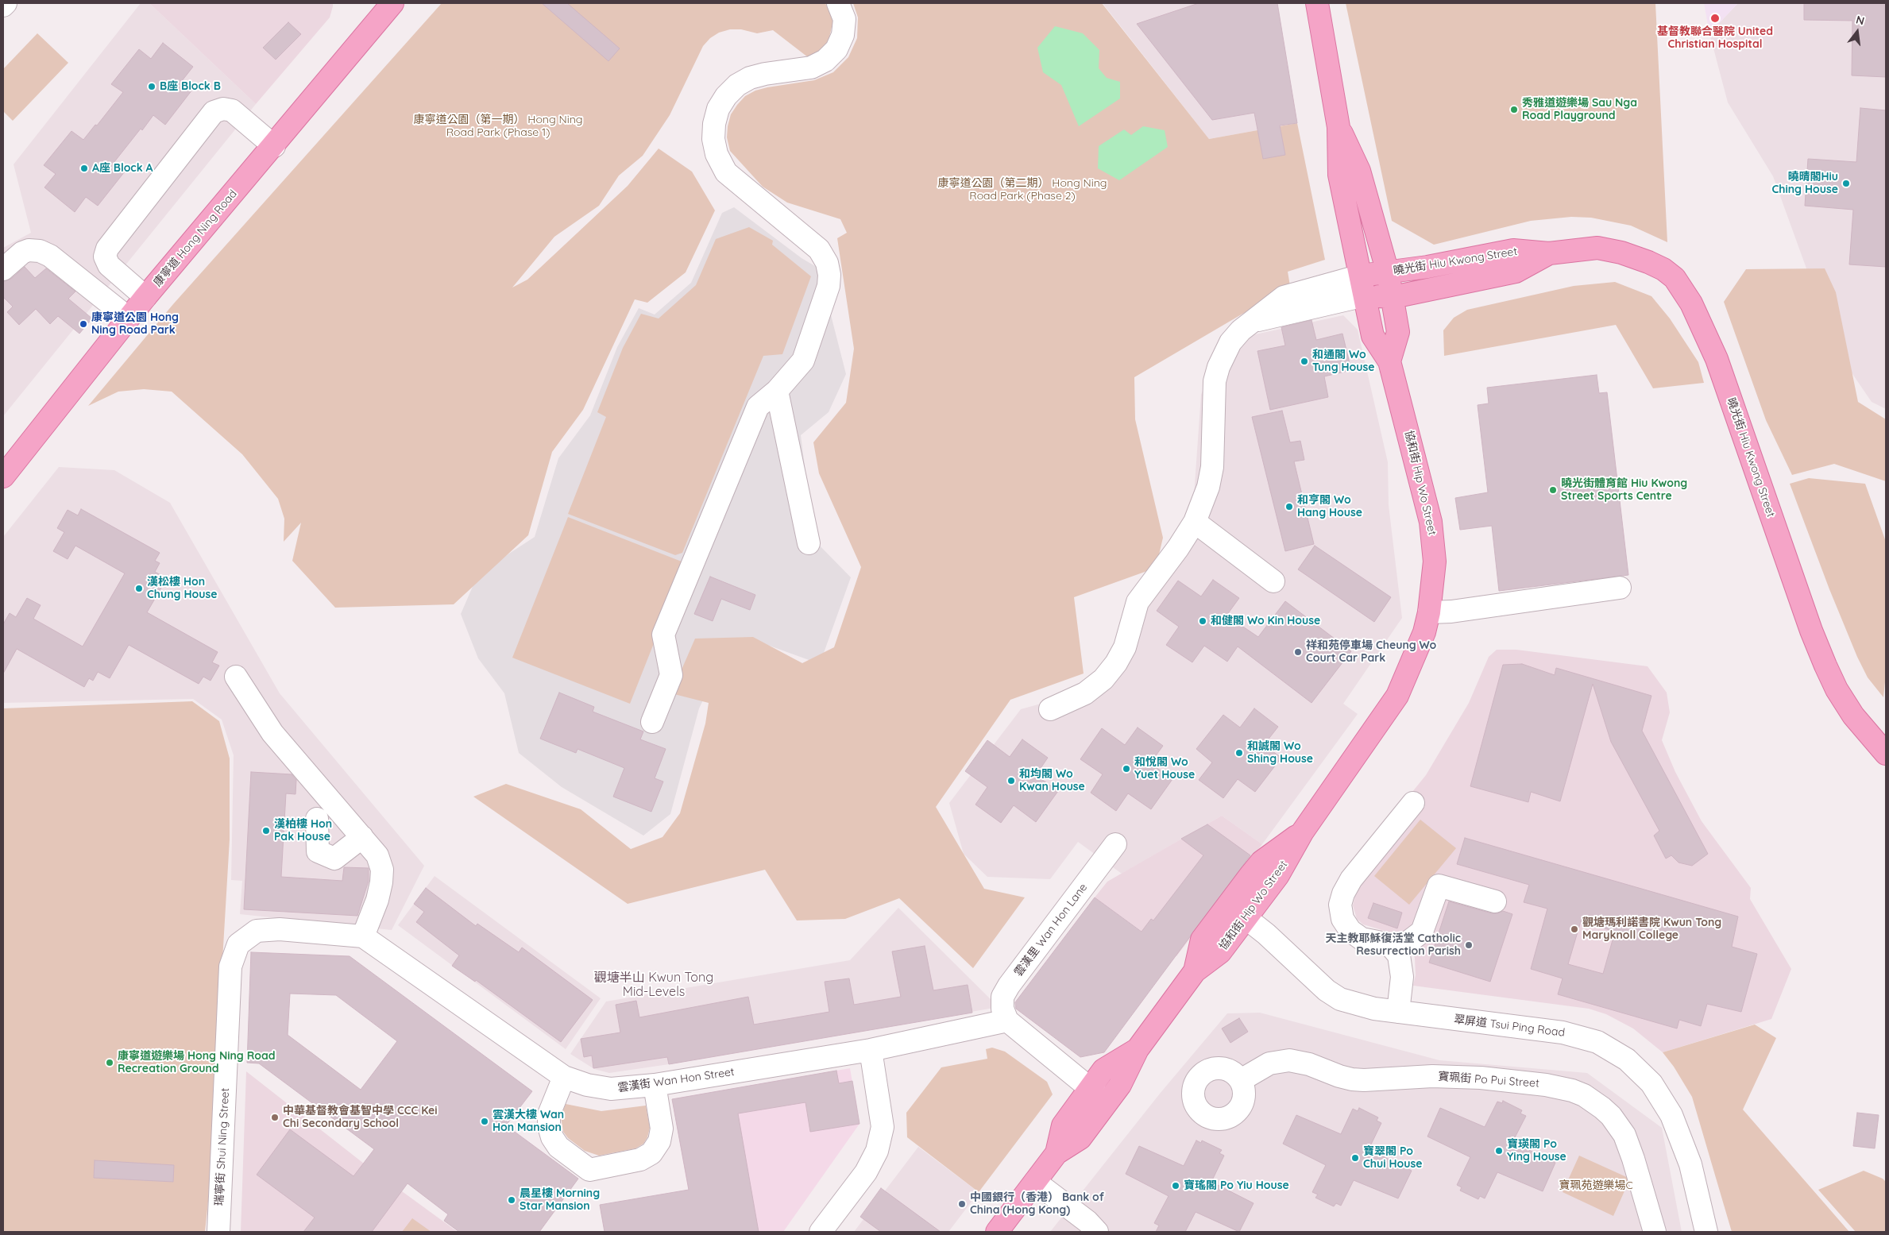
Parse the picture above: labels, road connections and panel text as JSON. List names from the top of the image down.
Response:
{
  "streets": {
    "main road": ["康寧道 Hong Ning Road", "曉光街 Hiu Kwong Street", "協和街 Hip Wo Street"],
    "street": [
      "雲漢里 Wan Hon Lane",
      "翠屏道 Tsui Ping Road",
      "雲漢街 Wan Hon Street",
      "寶珮街 Po Pui Street",
      "瑞寧街 Shui Ning Street"
    ]
  },
  "crossings": [
    ["曉光街 Hiu Kwong Street", "協和街 Hip Wo Street"],
    ["協和街 Hip Wo Street", "翠屏道 Tsui Ping Road"],
    ["雲漢里 Wan Hon Lane", "雲漢街 Wan Hon Street"],
    ["雲漢街 Wan Hon Street", "瑞寧街 Shui Ning Street"]
  ],
  "districts": ["觀塘半山 Kwun Tong Mid-Levels"],
  "parks": ["康寧道公園（第一期） Hong Ning Road Park (Phase 1)", "康寧道公園（第二期） Hong Ning Road Park (Phase 2)", "寶珮苑遊樂場C"],
  "places": [
    "基督教聯合醫院 United Christian Hospital",
    "B座 Block B",
    "秀雅道遊樂場 Sau Nga Road Playground",
    "A座 Block A",
    "曉晴閣Hiu Ching House",
    "康寧道公園 Hong Ning Road Park",
    "和通閣 Wo Tung House",
    "曉光街體育館 Hiu Kwong Street Sports Centre",
    "和亨閣 Wo Hang House",
    "漢松樓 Hon Chung House",
    "和健閣 Wo Kin House",
    "祥和苑停車場 Cheung Wo Court Car Park",
    "和誠閣 Wo Shing House",
    "和悅閣 Wo Yuet House",
    "和均閣 Wo Kwan House",
    "漢柏樓 Hon Pak House",
    "觀塘瑪利諾書院 Kwun Tong Maryknoll College",
    "天主教耶穌復活堂 Catholic Resurrection Parish",
    "康寧道遊樂場 Hong Ning Road Recreation Ground",
    "中華基督教會基智中學 CCC Kei Chi Secondary School",
    "雲漢大樓 Wan Hon Mansion",
    "寶瑛閣 Po Ying House",
    "寶翠閣 Po Chui House",
    "寶瑤閣 Po Yiu House",
    "晨星樓 Morning Star Mansion",
    "中國銀行（香港） Bank of China (Hong Kong)"
  ],
  "north": "top"
}
